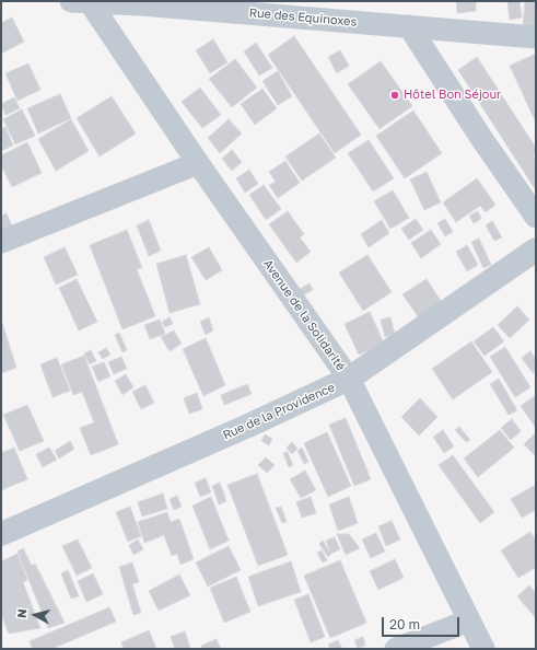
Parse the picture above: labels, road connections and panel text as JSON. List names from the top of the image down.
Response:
{
  "streets": {
    "street": ["Rue des Equinoxes", "Avenue de la Solidarité", "Rue de la Providence"]
  },
  "crossings": [
    ["Rue des Equinoxes", "Avenue de la Solidarité"],
    ["Avenue de la Solidarité", "Rue de la Providence"]
  ],
  "places": ["Hôtel Bon Séjour"],
  "scale_bar": "20 m",
  "north": "left"
}
